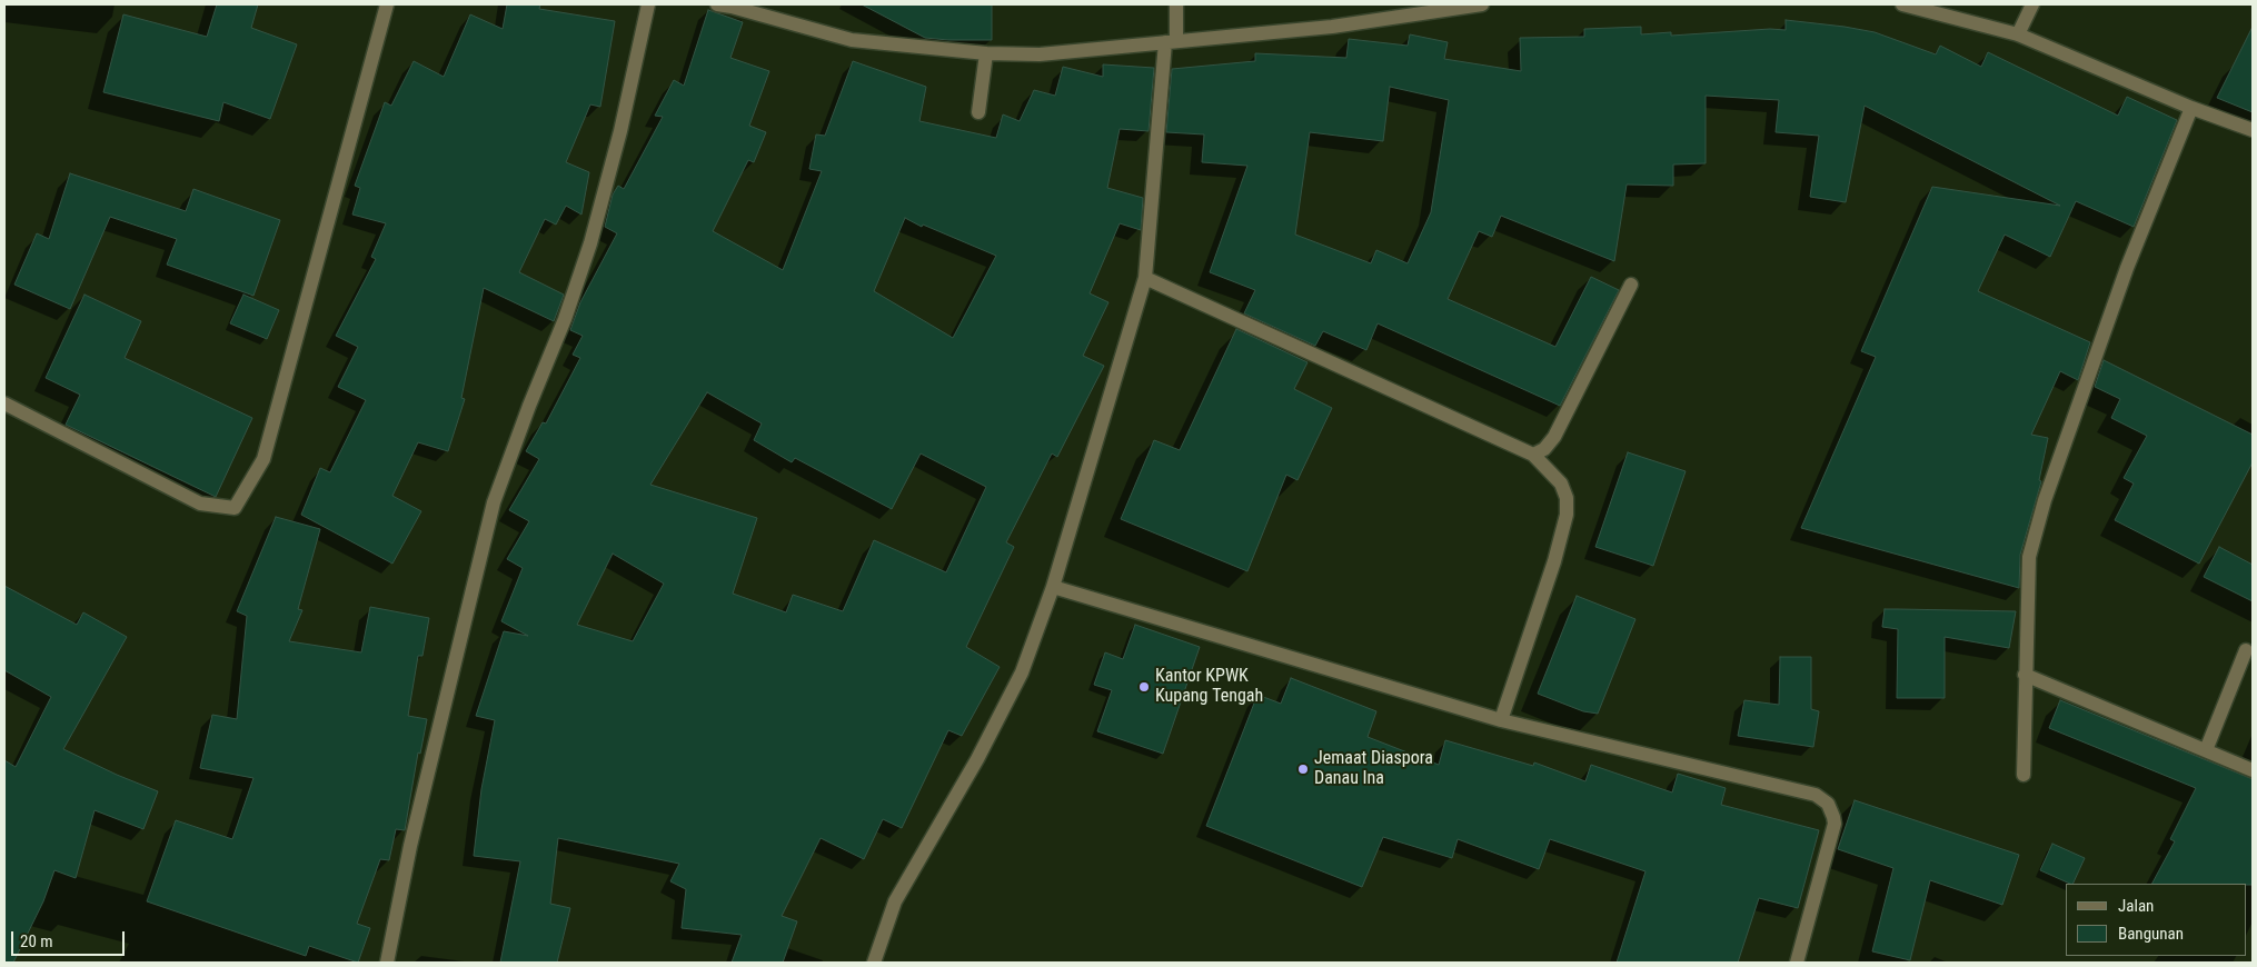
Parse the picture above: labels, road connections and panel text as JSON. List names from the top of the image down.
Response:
{
  "places": ["Kantor KPWK Kupang Tengah", "Jemaat Diaspora Danau Ina"],
  "legend": ["Jalan", "Bangunan"],
  "scale_bar": "20 m"
}
